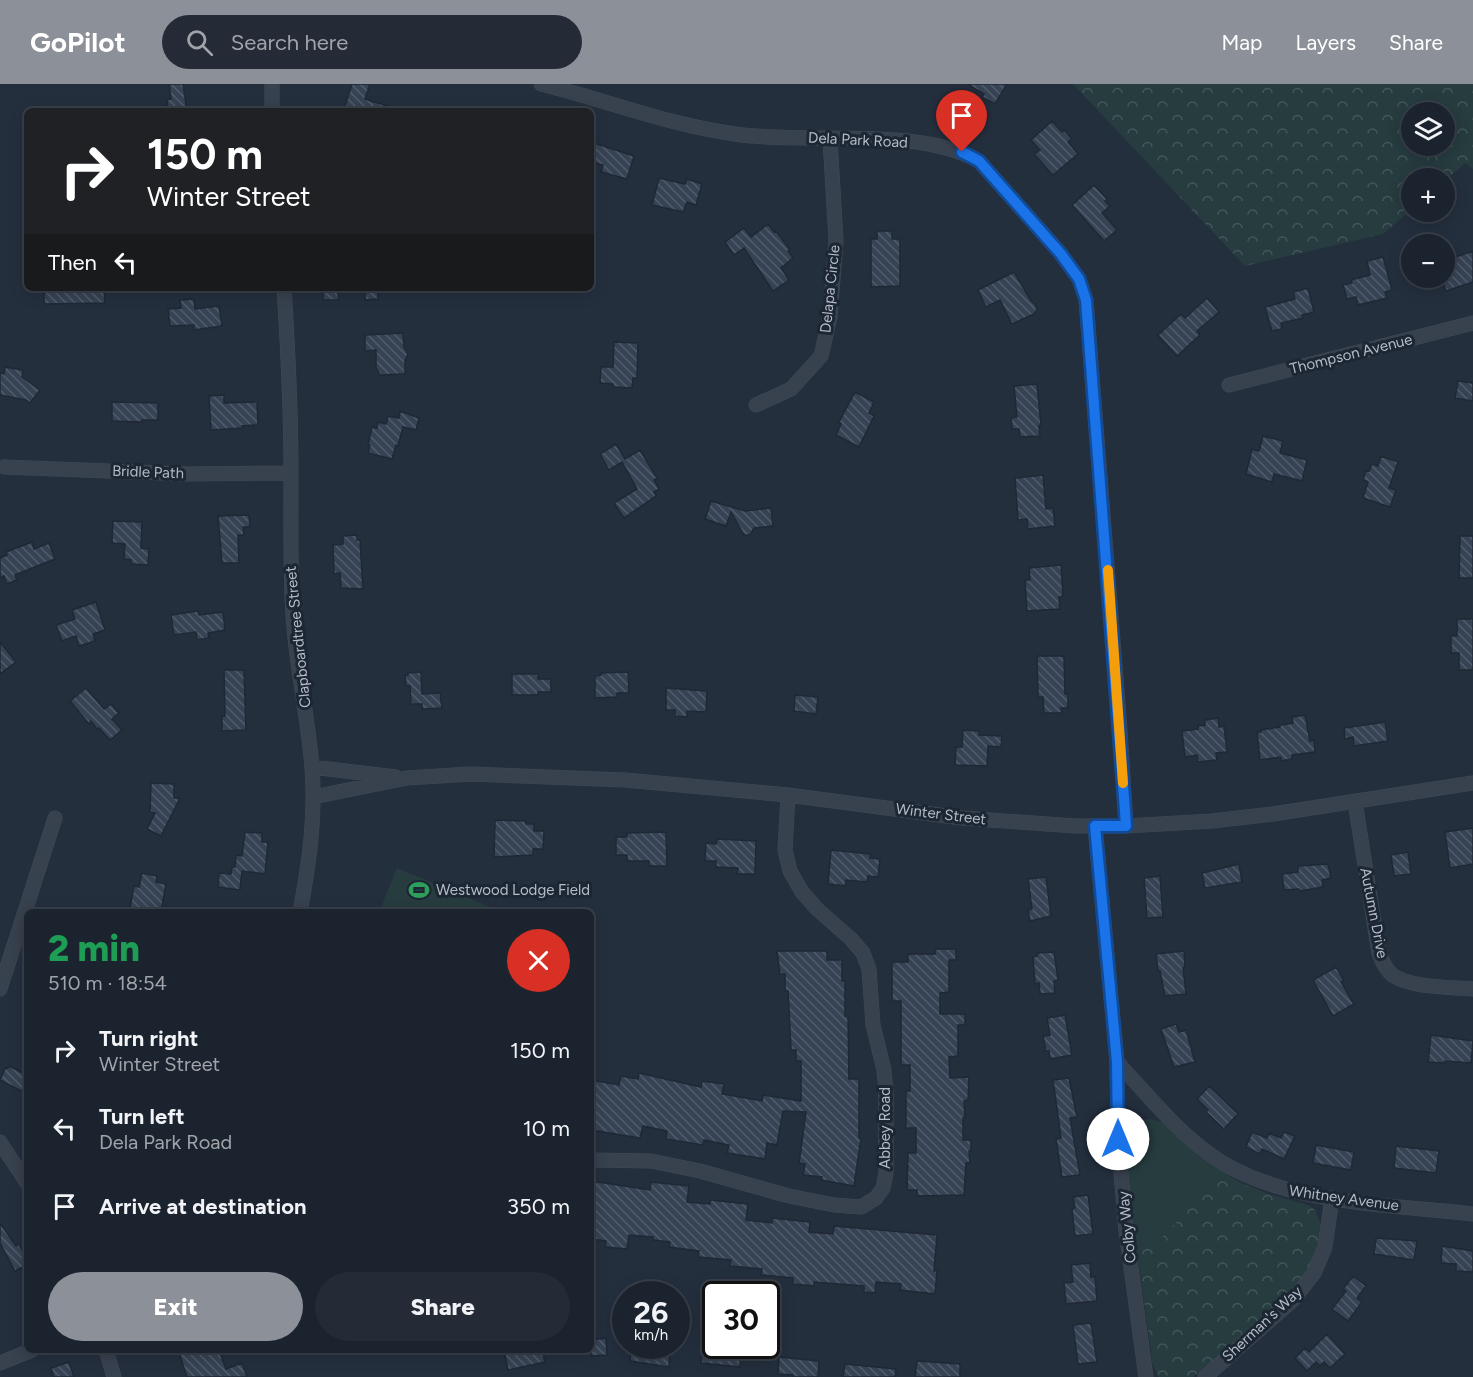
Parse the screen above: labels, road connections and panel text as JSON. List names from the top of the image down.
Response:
{
  "streets": {
    "street": [
      "Dela Park Road",
      "Delapa Circle",
      "Thompson Avenue",
      "Bridle Path",
      "Clapboardtree Street",
      "Winter Street",
      "Autumn Drive",
      "Abbey Road",
      "Whitney Avenue",
      "Colby Way",
      "Sherman's Way"
    ]
  },
  "crossings": [
    ["Dela Park Road", "Delapa Circle"],
    ["Dela Park Road", "Winter Street"],
    ["Bridle Path", "Clapboardtree Street"],
    ["Clapboardtree Street", "Winter Street"],
    ["Winter Street", "Autumn Drive"],
    ["Winter Street", "Abbey Road"],
    ["Winter Street", "Colby Way"],
    ["Whitney Avenue", "Colby Way"],
    ["Whitney Avenue", "Sherman's Way"]
  ],
  "places": {
    "sports": ["Westwood Lodge Field"]
  },
  "page": {
    "header": "GoPilot",
    "search": "Search here",
    "nav": ["Map", "Layers", "Share"],
    "map_buttons": ["+", "−"],
    "turn": ["150 m", "Winter Street"],
    "then": "Then",
    "heading": ["2 min", "510 m · 18:54"],
    "list": [
      {
        "name": "Turn right",
        "note": "Winter Street",
        "value": "150 m"
      },
      {
        "name": "Turn left",
        "note": "Dela Park Road",
        "value": "10 m"
      },
      {
        "name": "Arrive at destination",
        "value": "350 m"
      }
    ],
    "buttons": ["Exit", "Share"],
    "speed": "26 km/h",
    "limit": "30"
  }
}
